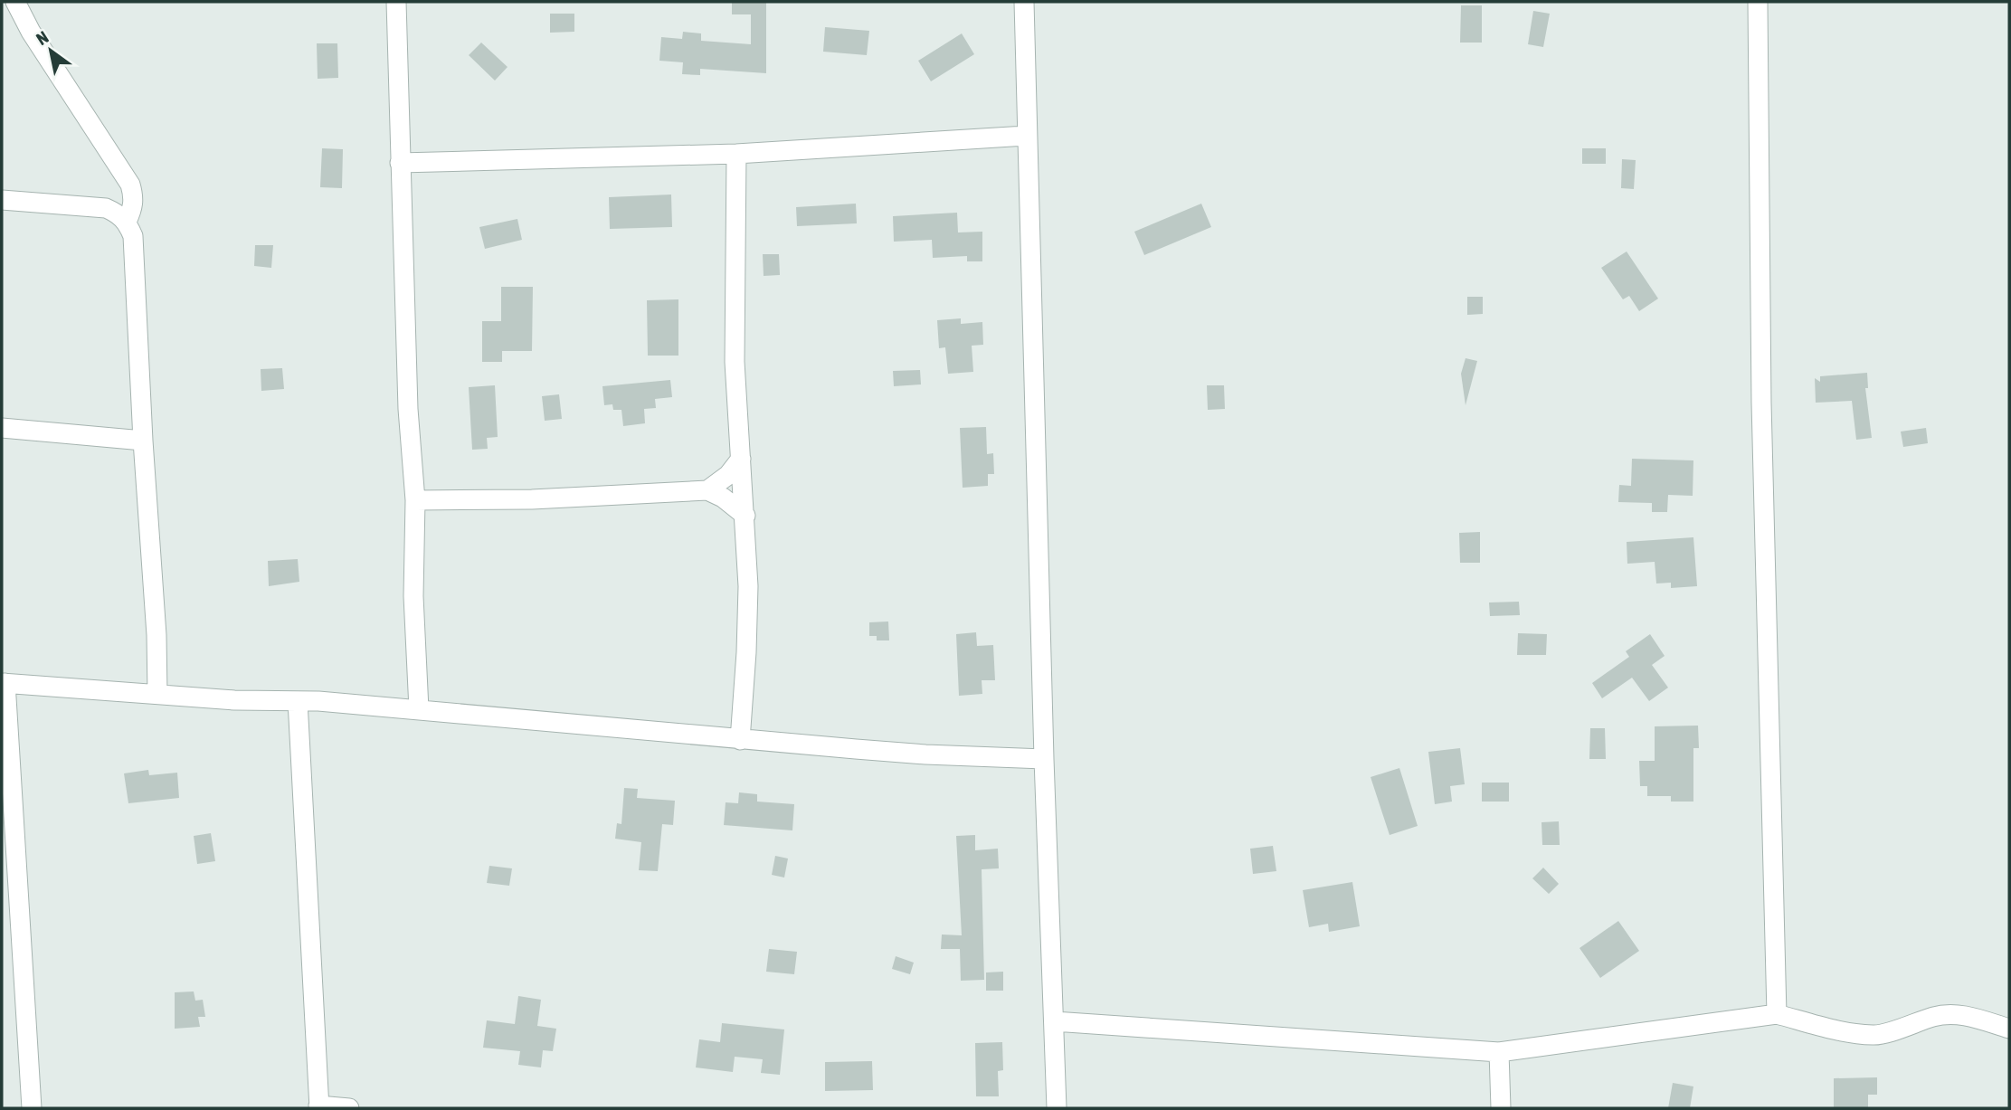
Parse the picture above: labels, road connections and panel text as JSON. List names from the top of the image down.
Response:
{
  "north": "top left"
}
